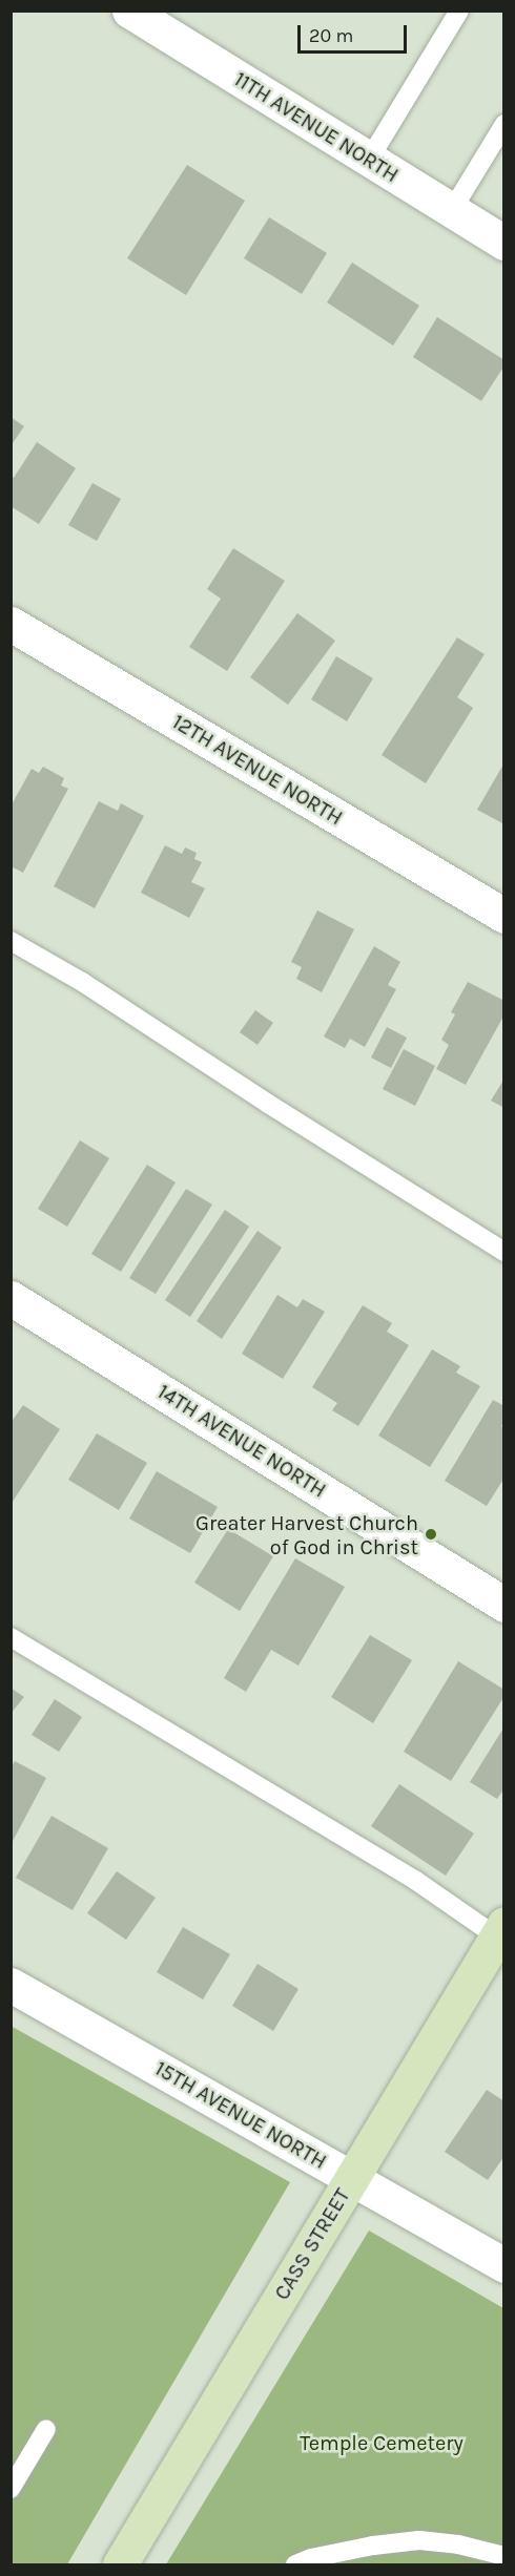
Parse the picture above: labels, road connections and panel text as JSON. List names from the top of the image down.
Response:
{
  "streets": {
    "street": [
      "11TH AVENUE NORTH",
      "12TH AVENUE NORTH",
      "14TH AVENUE NORTH",
      "15TH AVENUE NORTH",
      "CASS STREET"
    ]
  },
  "crossings": [
    ["15TH AVENUE NORTH", "CASS STREET"]
  ],
  "parks": ["Temple Cemetery"],
  "places": ["Greater Harvest Church of God in Christ"],
  "scale_bar": "20 m"
}
